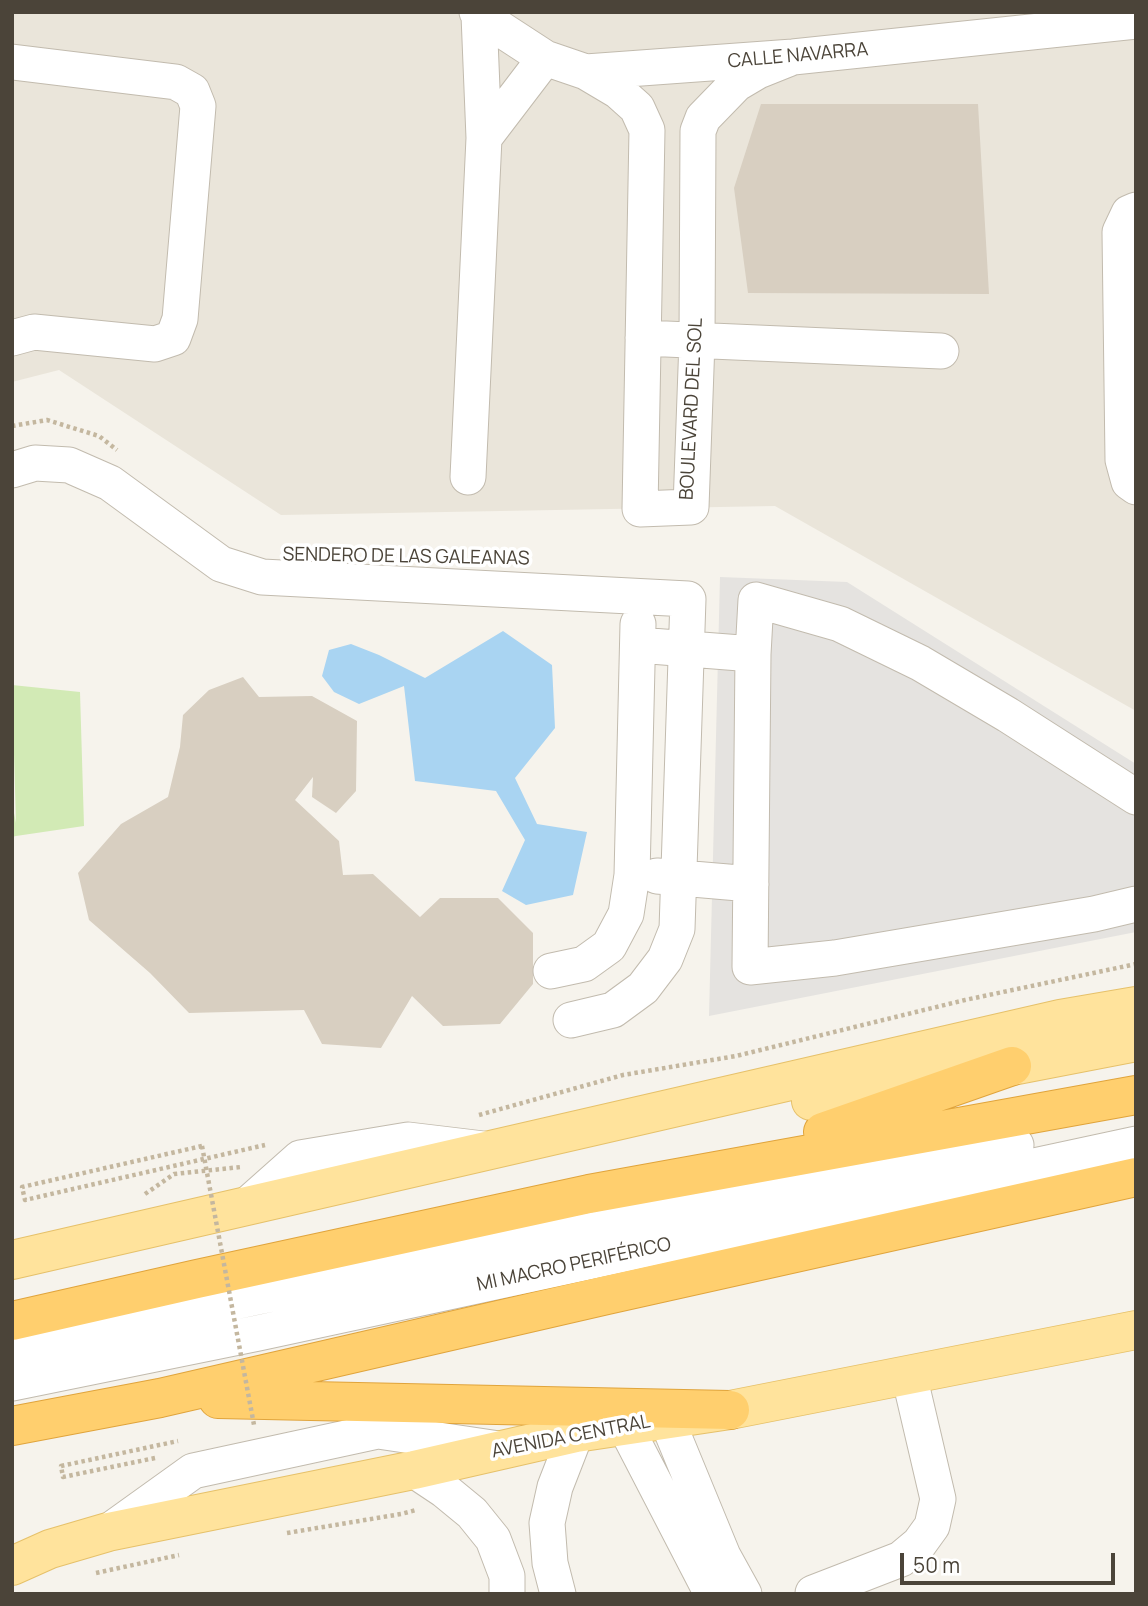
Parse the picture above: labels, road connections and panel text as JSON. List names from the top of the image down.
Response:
{
  "streets": {
    "main road": ["AVENIDA CENTRAL"],
    "street": [
      "CALLE NAVARRA",
      "BOULEVARD DEL SOL",
      "SENDERO DE LAS GALEANAS",
      "MI MACRO PERIFÉRICO"
    ]
  },
  "crossings": [
    ["CALLE NAVARRA", "BOULEVARD DEL SOL"]
  ],
  "scale_bar": "50 m"
}
